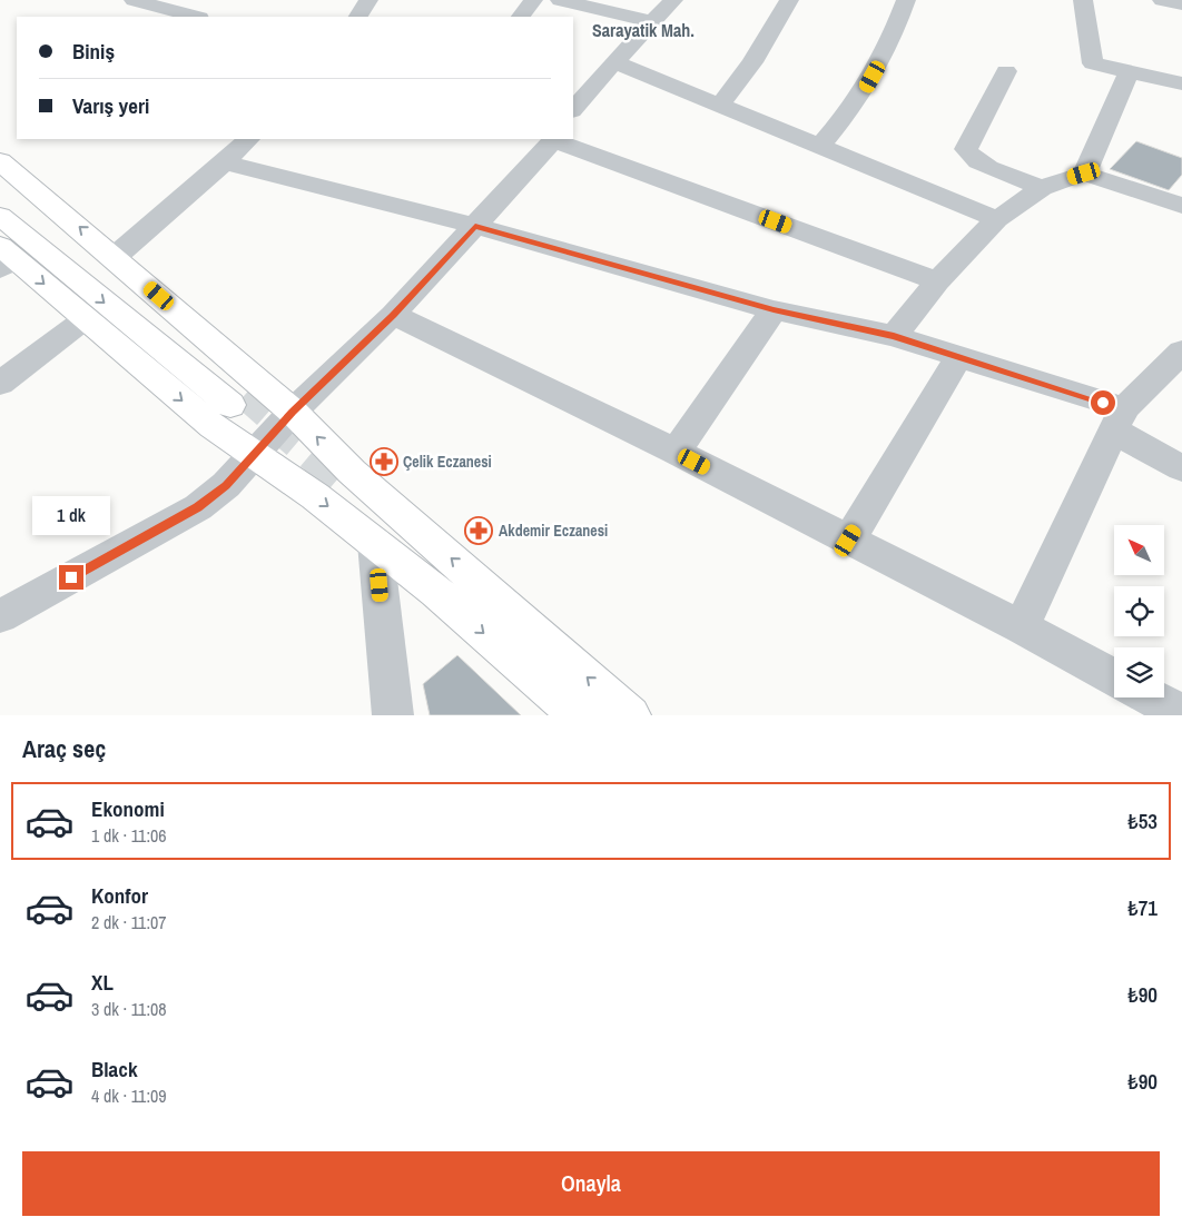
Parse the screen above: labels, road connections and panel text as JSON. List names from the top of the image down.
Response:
{
  "districts": ["Sarayatik Mah."],
  "places": {
    "pharmacy": ["Çelik Eczanesi", "Akdemir Eczanesi"]
  },
  "north": "top left",
  "page": {
    "banner": ["Biniş", "Varış yeri"],
    "bubble": "1 dk",
    "heading": "Araç seç",
    "list": [
      {
        "name": "Ekonomi",
        "note": "1 dk · 11:06",
        "value": "₺53"
      },
      {
        "name": "Konfor",
        "note": "2 dk · 11:07",
        "value": "₺71"
      },
      {
        "name": "XL",
        "note": "3 dk · 11:08",
        "value": "₺90"
      },
      {
        "name": "Black",
        "note": "4 dk · 11:09",
        "value": "₺90"
      }
    ],
    "buttons": "Onayla"
  }
}
